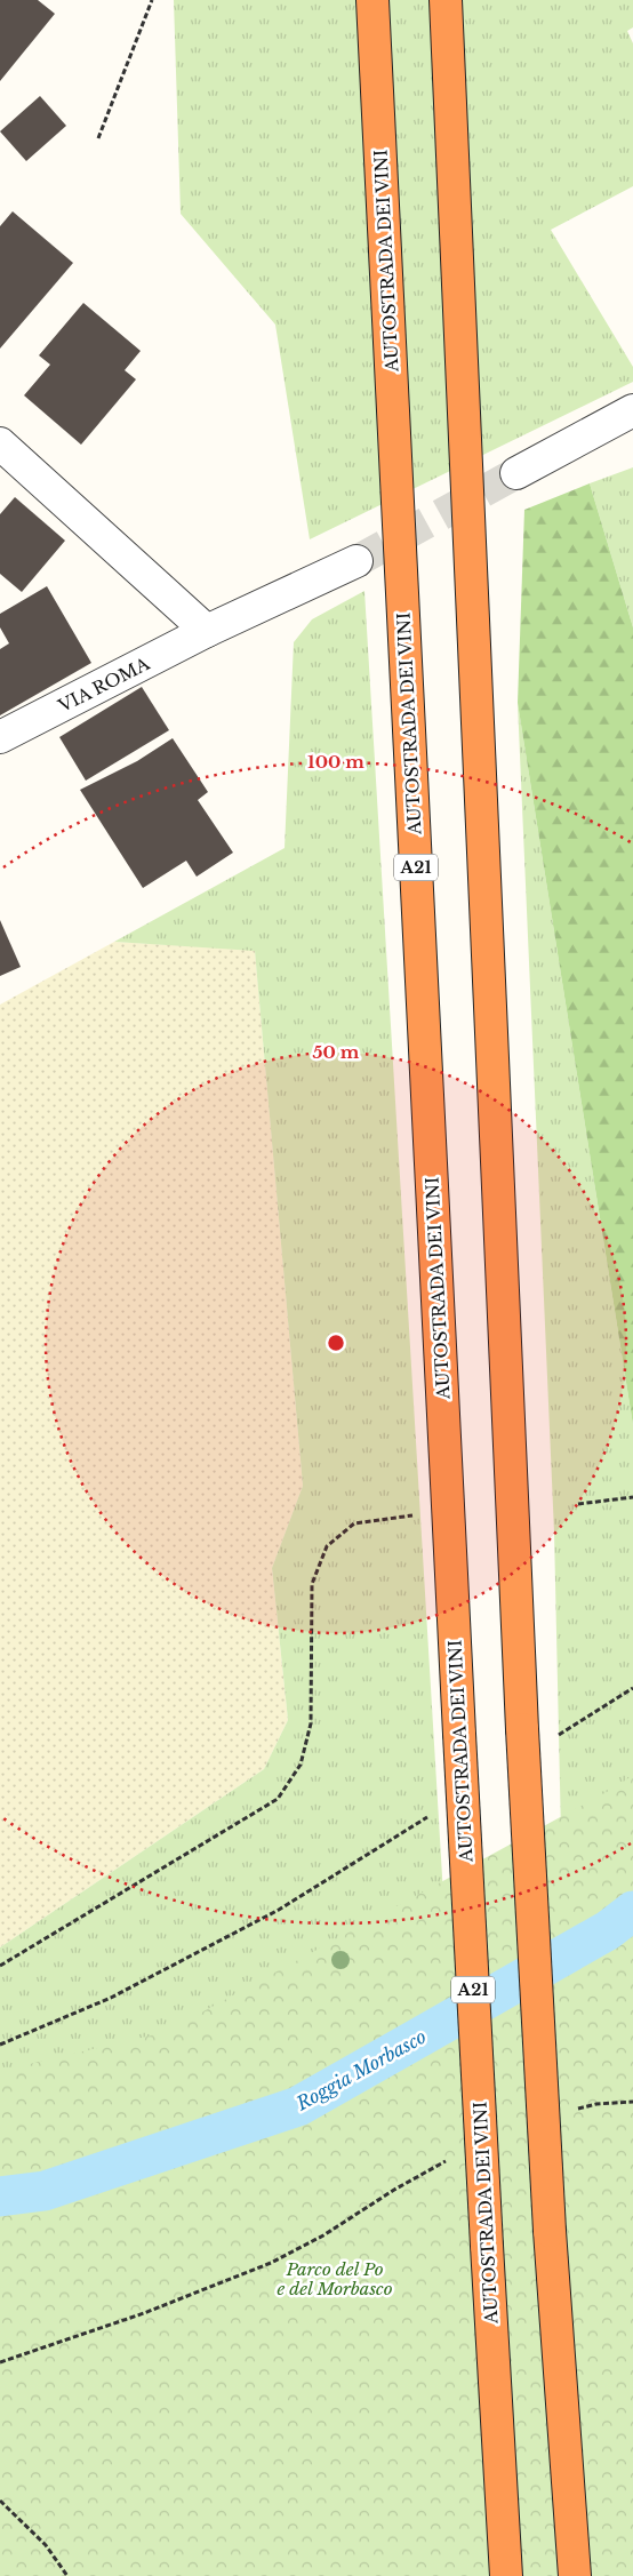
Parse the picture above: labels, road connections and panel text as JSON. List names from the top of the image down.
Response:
{
  "streets": {
    "highway": ["AUTOSTRADA DEI VINI", "A21"],
    "street": ["VIA ROMA"]
  },
  "water": ["Roggia Morbasco"],
  "parks": ["Parco del Po e del Morbasco"],
  "rings": ["100 m", "50 m"]
}
